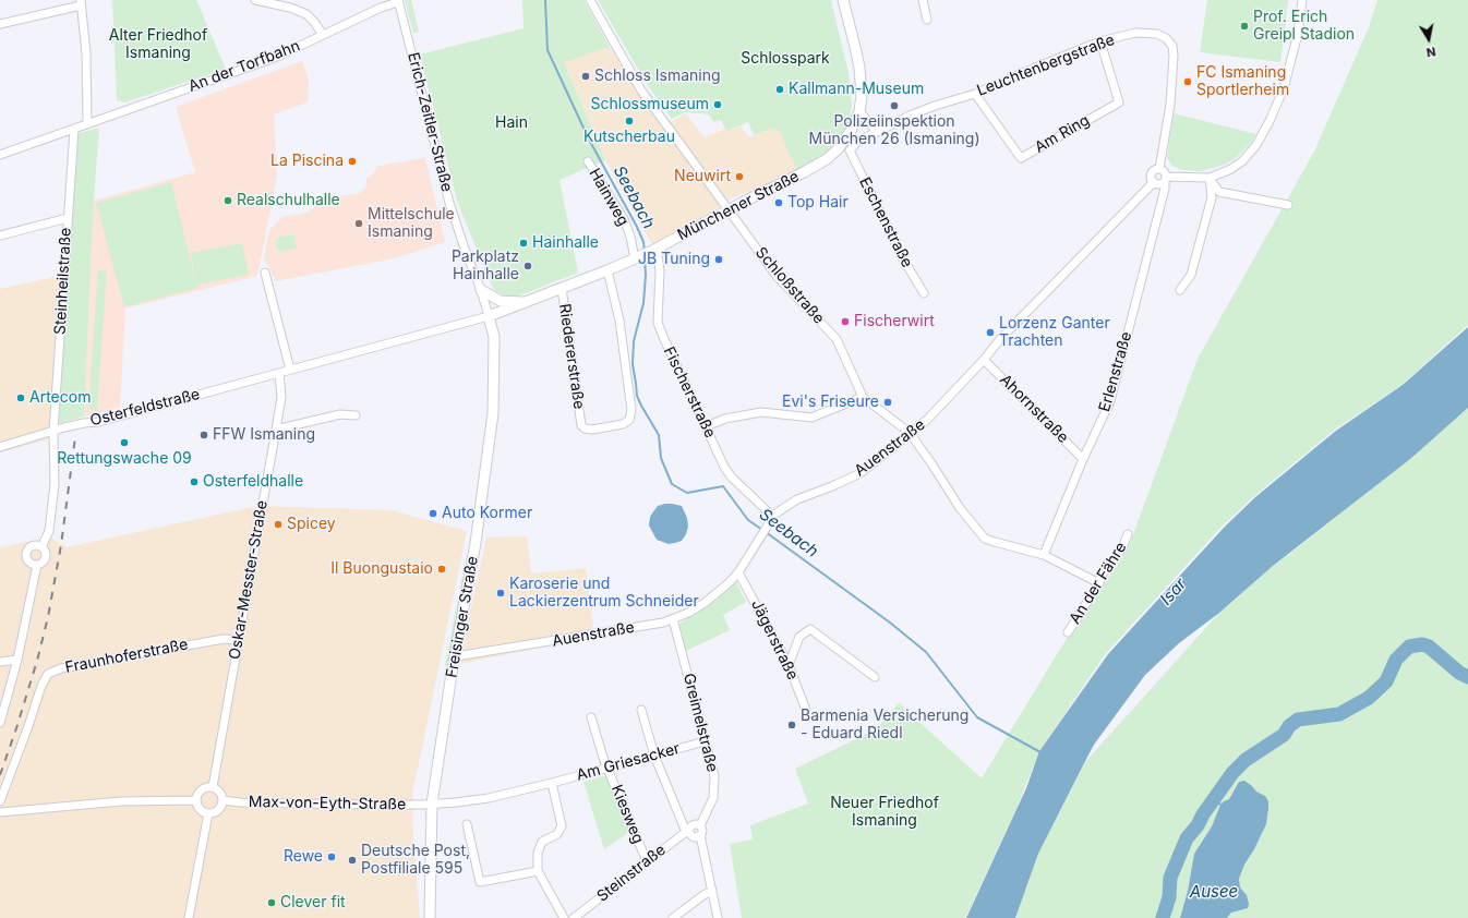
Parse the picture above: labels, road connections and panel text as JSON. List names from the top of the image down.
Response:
{
  "streets": {
    "main road": ["Münchener Straße", "Freisinger Straße"],
    "street": [
      "Leuchtenbergstraße",
      "An der Torfbahn",
      "Erich-Zeitler-Straße",
      "Am Ring",
      "Hainweg",
      "Eschenstraße",
      "Steinheilstraße",
      "Schloßstraße",
      "Riedererstraße",
      "Erlenstraße",
      "Fischerstraße",
      "Osterfeldstraße",
      "Ahornstraße",
      "Auenstraße",
      "Oskar-Messter-Straße",
      "An der Fähre",
      "Jägerstraße",
      "Fraunhoferstraße",
      "Greimelstraße",
      "Am Griesacker",
      "Max-von-Eyth-Straße",
      "Kiesweg",
      "Steinstraße"
    ]
  },
  "crossings": [
    ["Leuchtenbergstraße", "Am Ring"],
    ["Leuchtenbergstraße", "Erlenstraße"],
    ["Leuchtenbergstraße", "Auenstraße"],
    ["An der Torfbahn", "Erich-Zeitler-Straße"],
    ["An der Torfbahn", "Steinheilstraße"],
    ["Erich-Zeitler-Straße", "Münchener Straße"],
    ["Erich-Zeitler-Straße", "Osterfeldstraße"],
    ["Erich-Zeitler-Straße", "Freisinger Straße"],
    ["Hainweg", "Münchener Straße"],
    ["Münchener Straße", "Schloßstraße"],
    ["Münchener Straße", "Riedererstraße"],
    ["Münchener Straße", "Fischerstraße"],
    ["Münchener Straße", "Osterfeldstraße"],
    ["Münchener Straße", "Freisinger Straße"],
    ["Steinheilstraße", "Osterfeldstraße"],
    ["Schloßstraße", "Erlenstraße"],
    ["Schloßstraße", "Auenstraße"],
    ["Schloßstraße", "An der Fähre"],
    ["Erlenstraße", "Ahornstraße"],
    ["Erlenstraße", "Auenstraße"],
    ["Fischerstraße", "Auenstraße"],
    ["Osterfeldstraße", "Oskar-Messter-Straße"],
    ["Osterfeldstraße", "Freisinger Straße"],
    ["Ahornstraße", "Auenstraße"],
    ["Auenstraße", "Freisinger Straße"],
    ["Auenstraße", "Jägerstraße"],
    ["Auenstraße", "Greimelstraße"],
    ["Oskar-Messter-Straße", "Fraunhoferstraße"],
    ["Oskar-Messter-Straße", "Max-von-Eyth-Straße"],
    ["Freisinger Straße", "Am Griesacker"],
    ["Freisinger Straße", "Max-von-Eyth-Straße"],
    ["Greimelstraße", "Am Griesacker"],
    ["Greimelstraße", "Steinstraße"],
    ["Am Griesacker", "Max-von-Eyth-Straße"],
    ["Am Griesacker", "Kiesweg"],
    ["Kiesweg", "Steinstraße"]
  ],
  "water": ["Seebach", "Isar", "Ausee"],
  "parks": [
    "Alter Friedhof Ismaning",
    "Schlosspark",
    "Hain",
    "Neuer Friedhof Ismaning"
  ],
  "places": [
    "Prof. Erich Greipl Stadion",
    "Schloss Ismaning",
    "FC Ismaning Sportlerheim",
    "Kallmann-Museum",
    "Schlossmuseum",
    "Polizeiinspektion München 26 (Ismaning)",
    "Kutscherbau",
    "La Piscina",
    "Neuwirt",
    "Realschulhalle",
    "Top Hair",
    "Mittelschule Ismaning",
    "Hainhalle",
    "JB Tuning",
    "Parkplatz Hainhalle",
    "Fischerwirt",
    "Lorzenz Ganter Trachten",
    "Artecom",
    "Evi's Friseure",
    "FFW Ismaning",
    "Rettungswache 09",
    "Osterfeldhalle",
    "Auto Kormer",
    "Spicey",
    "Il Buongustaio",
    "Karoserie und Lackierzentrum Schneider",
    "Barmenia Versicherung - Eduard Riedl",
    "Rewe",
    "Deutsche Post, Postfiliale 595",
    "Clever fit"
  ],
  "north": "bottom"
}
